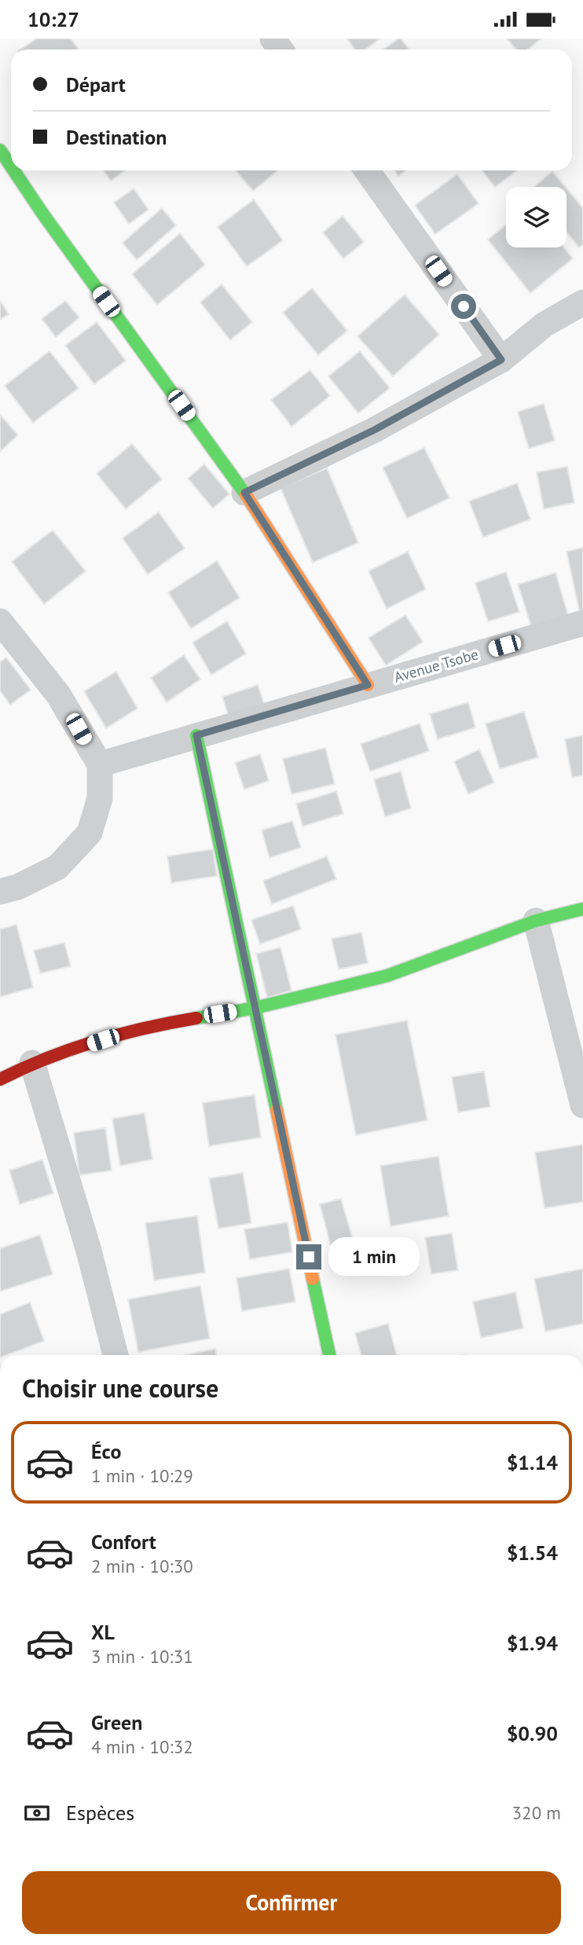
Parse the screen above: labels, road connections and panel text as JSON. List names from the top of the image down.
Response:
{
  "streets": {
    "street": ["Avenue Tsobe"]
  },
  "page": {
    "status": "10:27",
    "banner": ["Départ", "Destination"],
    "bubble": "1 min",
    "heading": "Choisir une course",
    "list": [
      {
        "name": "Éco",
        "note": "1 min · 10:29",
        "value": "$1.14"
      },
      {
        "name": "Confort",
        "note": "2 min · 10:30",
        "value": "$1.54"
      },
      {
        "name": "XL",
        "note": "3 min · 10:31",
        "value": "$1.94"
      },
      {
        "name": "Green",
        "note": "4 min · 10:32",
        "value": "$0.90"
      }
    ],
    "pay": ["Espèces", "320 m"],
    "buttons": "Confirmer"
  }
}
